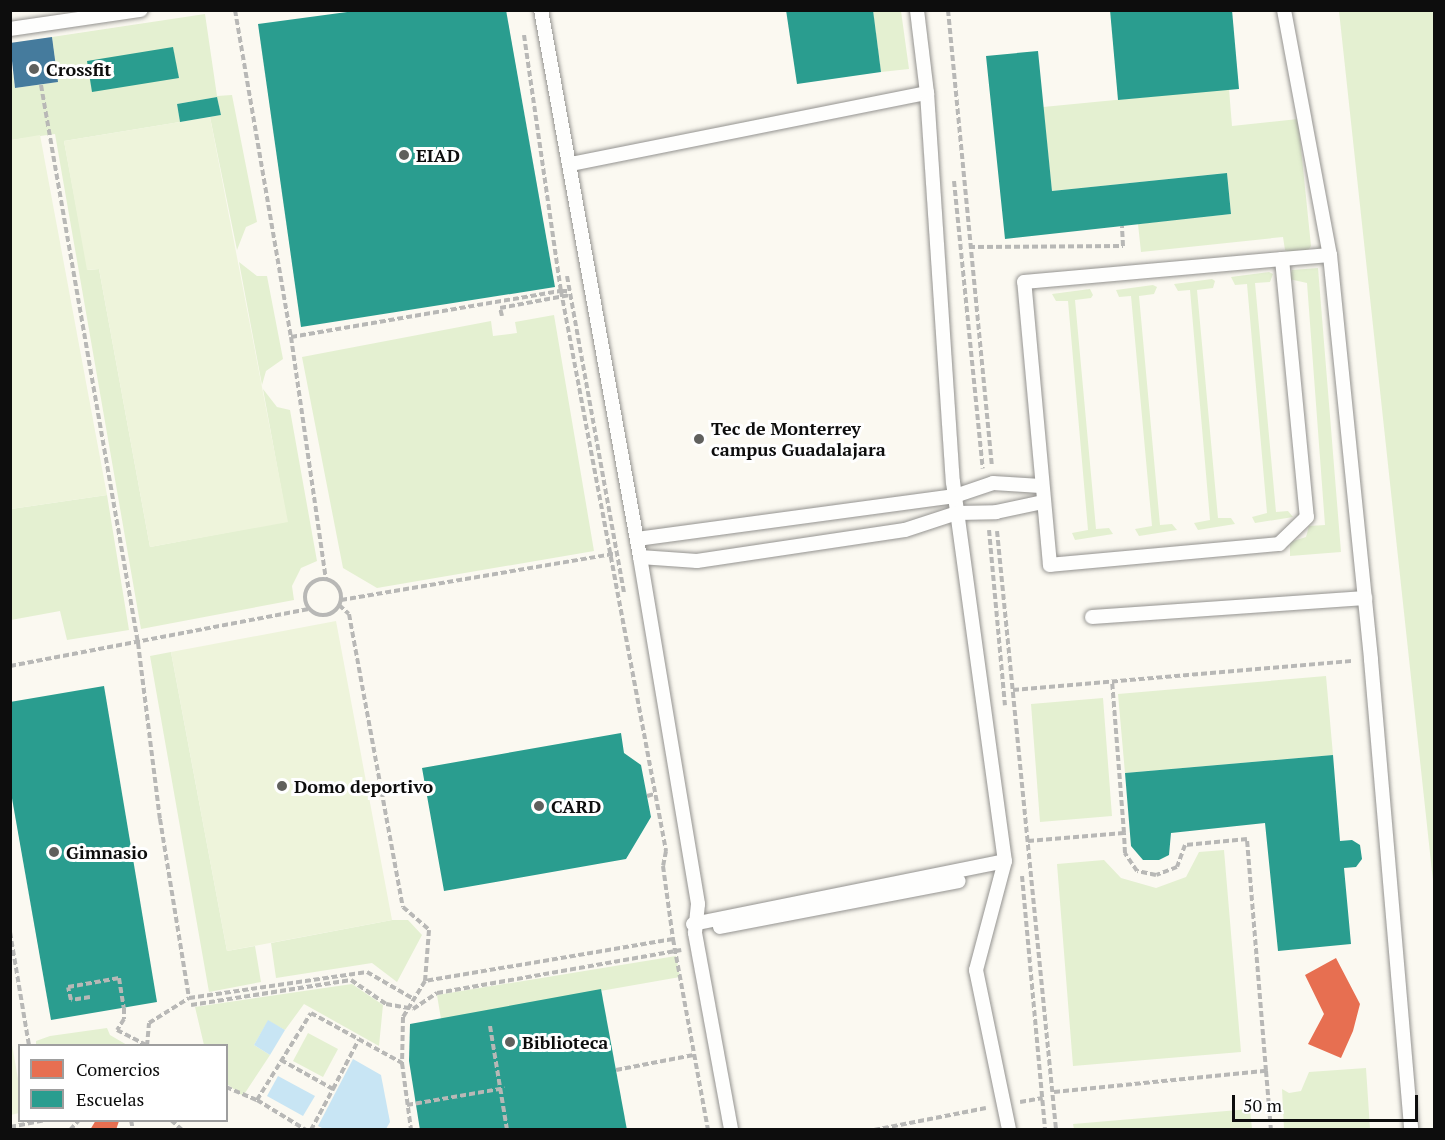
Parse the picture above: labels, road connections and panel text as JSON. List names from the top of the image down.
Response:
{
  "places": [
    "Crossfit",
    "EIAD",
    "Tec de Monterrey campus Guadalajara",
    "Domo deportivo",
    "CARD",
    "Gimnasio",
    "Biblioteca"
  ],
  "legend": ["Comercios", "Escuelas"],
  "scale_bar": "50 m"
}
